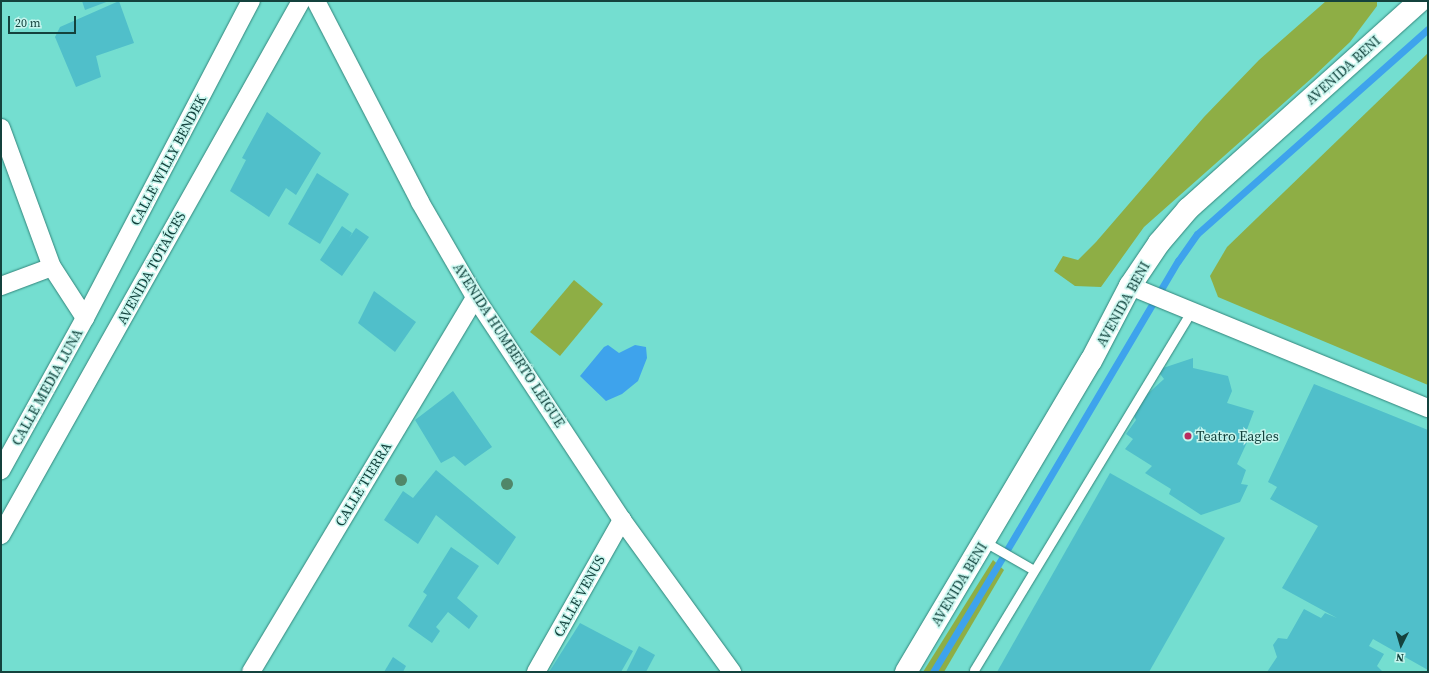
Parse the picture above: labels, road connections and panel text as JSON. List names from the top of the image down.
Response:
{
  "streets": {
    "street": [
      "AVENIDA BENI",
      "CALLE WILLY BENDEK",
      "AVENIDA TOTAÍCES",
      "AVENIDA HUMBERTO LEIGUE",
      "CALLE MEDIA LUNA",
      "CALLE TIERRA",
      "CALLE VENUS"
    ]
  },
  "crossings": [
    ["CALLE WILLY BENDEK", "CALLE MEDIA LUNA"],
    ["AVENIDA HUMBERTO LEIGUE", "CALLE TIERRA"],
    ["AVENIDA HUMBERTO LEIGUE", "CALLE VENUS"]
  ],
  "places": ["Teatro Eagles"],
  "scale_bar": "20 m",
  "north": "bottom"
}
